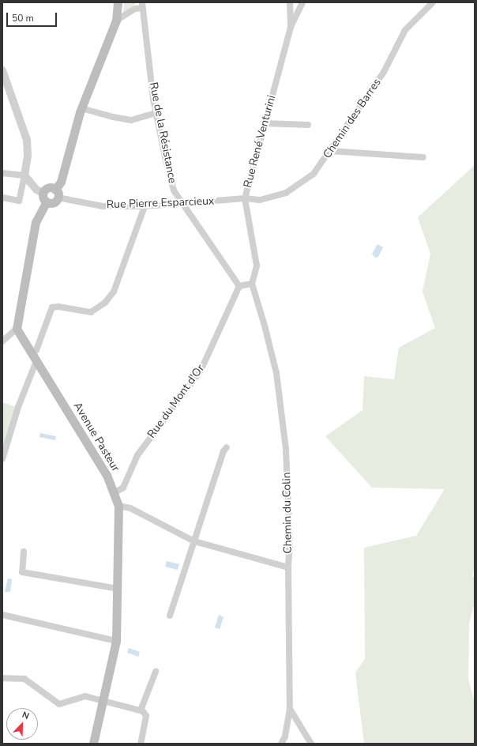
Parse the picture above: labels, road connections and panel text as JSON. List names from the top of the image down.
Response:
{
  "streets": {
    "main road": ["Avenue Pasteur"],
    "street": [
      "Chemin des Barres",
      "Rue de la Résistance",
      "Rue René Venturini",
      "Rue Pierre Esparcieux",
      "Rue du Mont d'Or",
      "Chemin du Colin"
    ]
  },
  "crossings": [
    ["Chemin des Barres", "Rue René Venturini"],
    ["Chemin des Barres", "Rue Pierre Esparcieux"],
    ["Rue de la Résistance", "Rue Pierre Esparcieux"],
    ["Rue René Venturini", "Rue Pierre Esparcieux"],
    ["Rue René Venturini", "Chemin du Colin"],
    ["Rue du Mont d'Or", "Avenue Pasteur"]
  ],
  "scale_bar": "50 m",
  "north": "top right"
}
